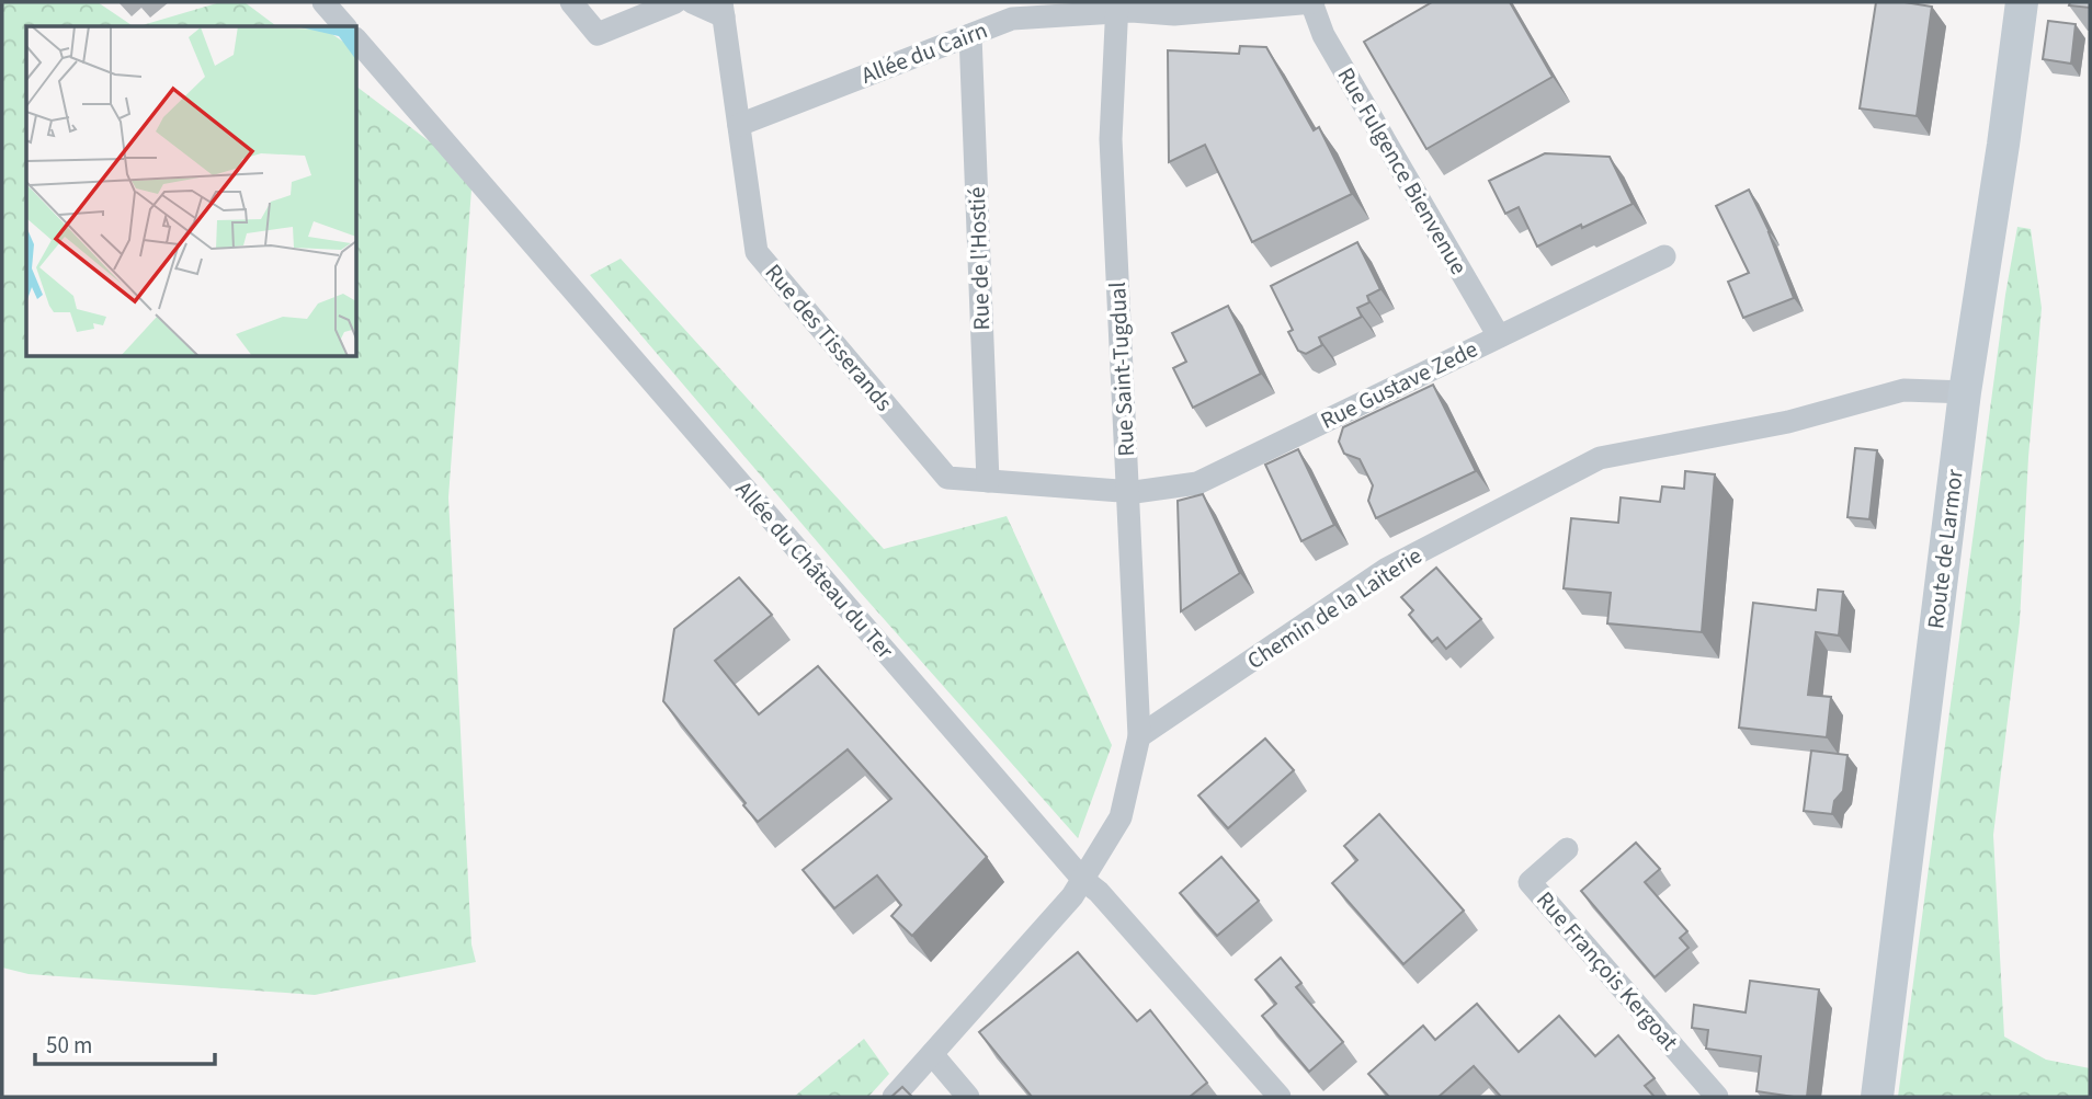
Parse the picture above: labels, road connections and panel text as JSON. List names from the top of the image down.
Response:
{
  "streets": {
    "main road": ["Route de Larmor"],
    "street": [
      "Allée du Cairn",
      "Rue Fulgence Bienvenue",
      "Rue de l'Hostié",
      "Rue des Tisserands",
      "Rue Saint-Tugdual",
      "Rue Gustave Zede",
      "Allée du Château du Ter",
      "Chemin de la Laiterie",
      "Rue François Kergoat"
    ]
  },
  "crossings": [
    ["Allée du Cairn", "Rue Fulgence Bienvenue"],
    ["Allée du Cairn", "Rue de l'Hostié"],
    ["Allée du Cairn", "Rue des Tisserands"],
    ["Allée du Cairn", "Rue Saint-Tugdual"],
    ["Rue Fulgence Bienvenue", "Rue Gustave Zede"],
    ["Rue de l'Hostié", "Rue des Tisserands"],
    ["Rue des Tisserands", "Rue Saint-Tugdual"],
    ["Rue des Tisserands", "Rue Gustave Zede"],
    ["Rue Saint-Tugdual", "Rue Gustave Zede"],
    ["Rue Saint-Tugdual", "Chemin de la Laiterie"],
    ["Route de Larmor", "Chemin de la Laiterie"]
  ],
  "scale_bar": "50 m"
}
